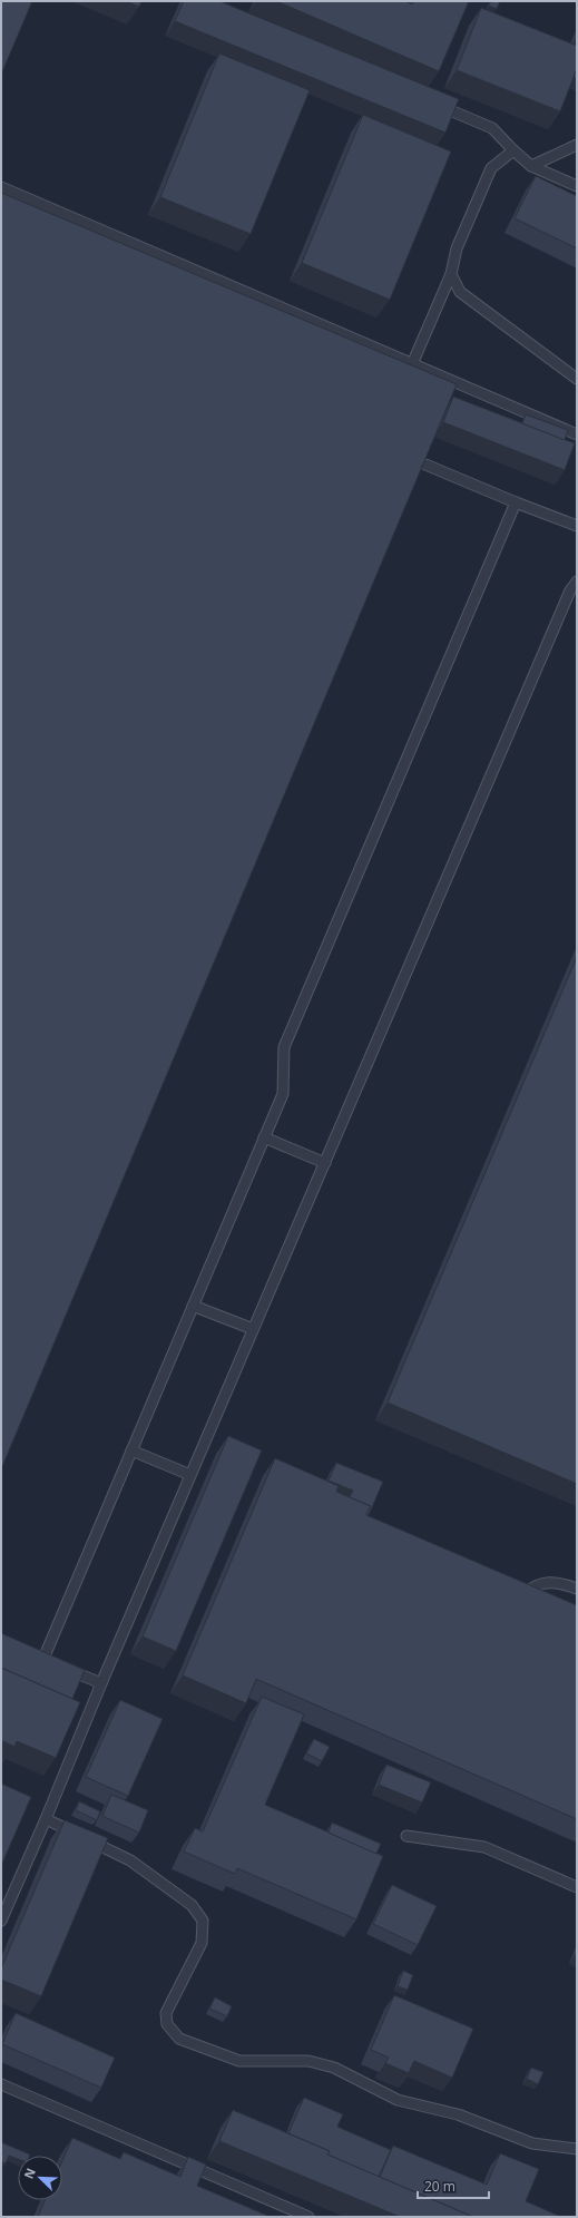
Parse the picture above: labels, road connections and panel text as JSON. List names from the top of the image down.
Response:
{
  "scale_bar": "20 m",
  "north": "top left"
}
